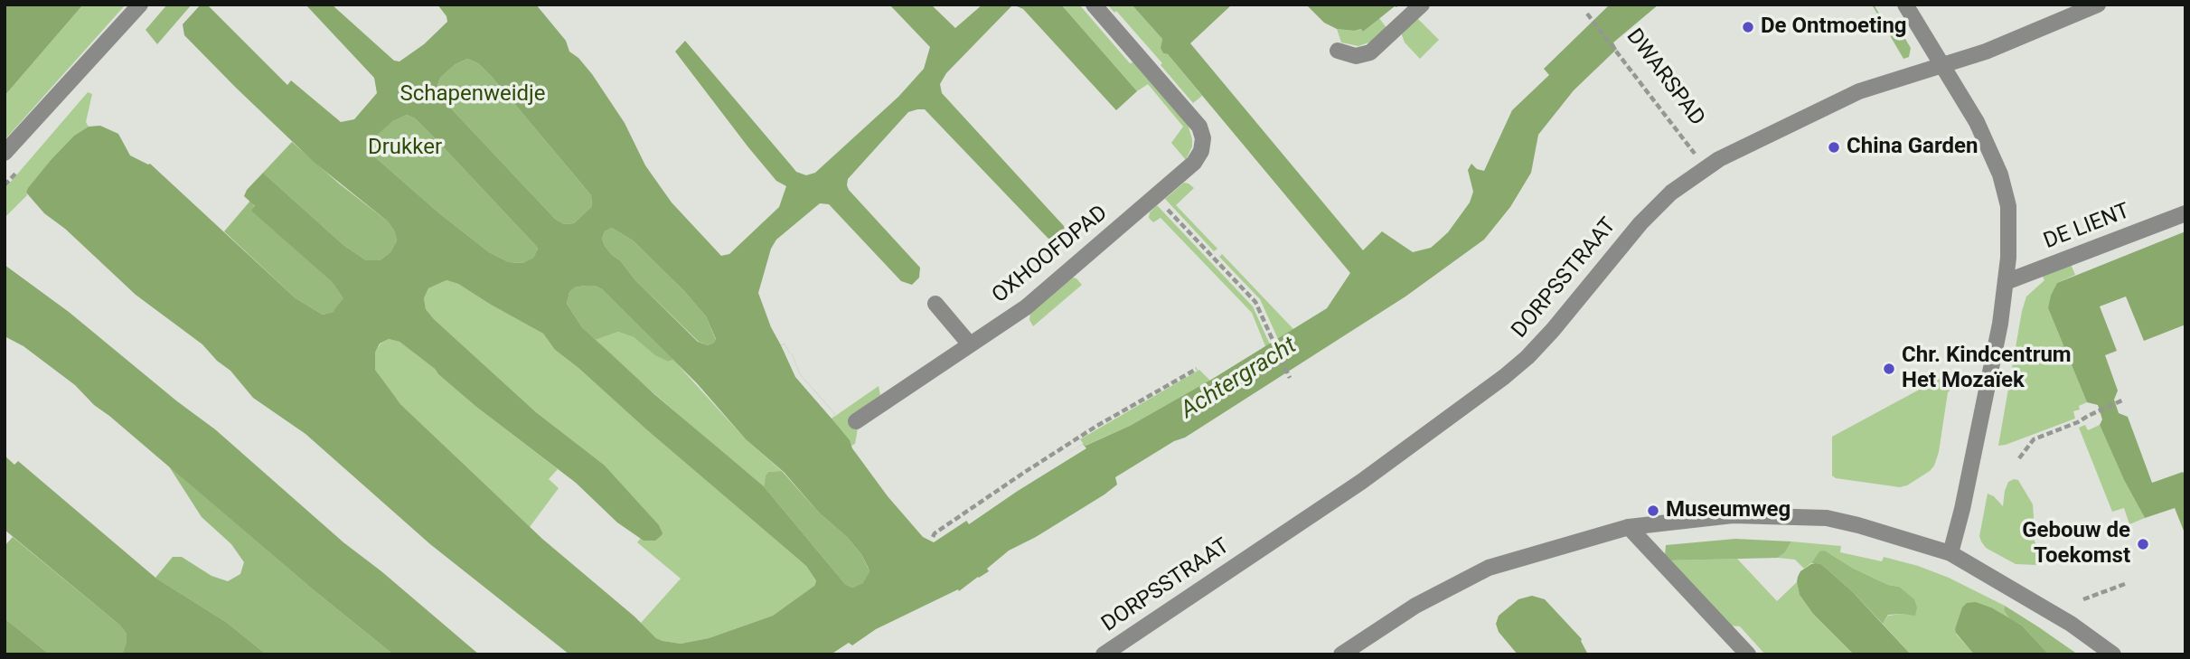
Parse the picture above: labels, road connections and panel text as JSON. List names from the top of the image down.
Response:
{
  "streets": {
    "street": ["DE LIENT", "OXHOOFDPAD", "DORPSSTRAAT"],
    "path": ["DWARSPAD"]
  },
  "crossings": [
    ["DWARSPAD", "DORPSSTRAAT"]
  ],
  "water": ["Achtergracht"],
  "parks": ["Schapenweidje", "Drukker"],
  "places": [
    "De Ontmoeting",
    "China Garden",
    "Chr. Kindcentrum Het Mozaïek",
    "Museumweg",
    "Gebouw de Toekomst"
  ]
}
